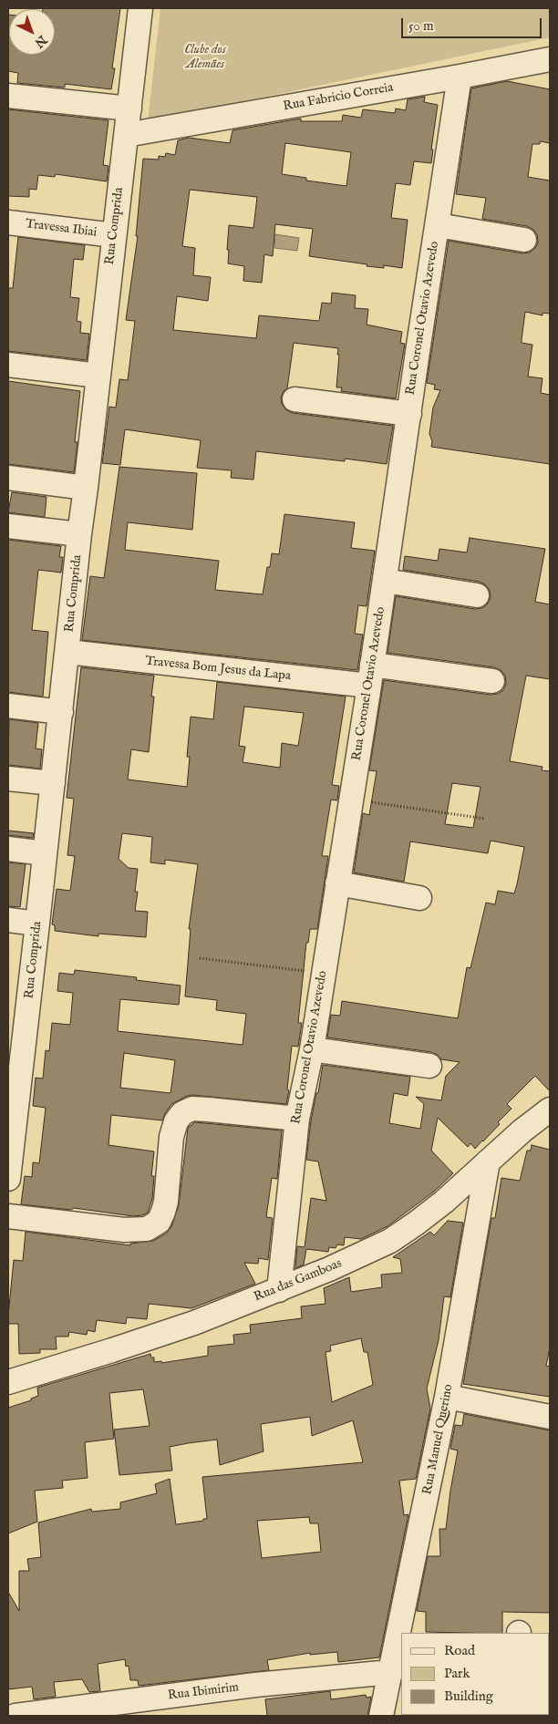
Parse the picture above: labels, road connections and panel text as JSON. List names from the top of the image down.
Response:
{
  "streets": {
    "street": [
      "Rua Fabricio Correia",
      "Rua Comprida",
      "Travessa Ibiai",
      "Rua Coronel Otavio Azevedo",
      "Travessa Bom Jesus da Lapa",
      "Rua das Gamboas",
      "Rua Manuel Querino",
      "Rua Ibimirim"
    ]
  },
  "crossings": [
    ["Rua Fabricio Correia", "Rua Comprida"],
    ["Rua Fabricio Correia", "Rua Coronel Otavio Azevedo"],
    ["Rua Comprida", "Travessa Ibiai"],
    ["Rua Comprida", "Travessa Bom Jesus da Lapa"],
    ["Rua Coronel Otavio Azevedo", "Travessa Bom Jesus da Lapa"],
    ["Rua Coronel Otavio Azevedo", "Rua das Gamboas"],
    ["Rua das Gamboas", "Rua Manuel Querino"],
    ["Rua Manuel Querino", "Rua Ibimirim"]
  ],
  "parks": ["Clube dos Alemães"],
  "legend": ["Road", "Park", "Building"],
  "scale_bar": "50 m",
  "north": "bottom right"
}
